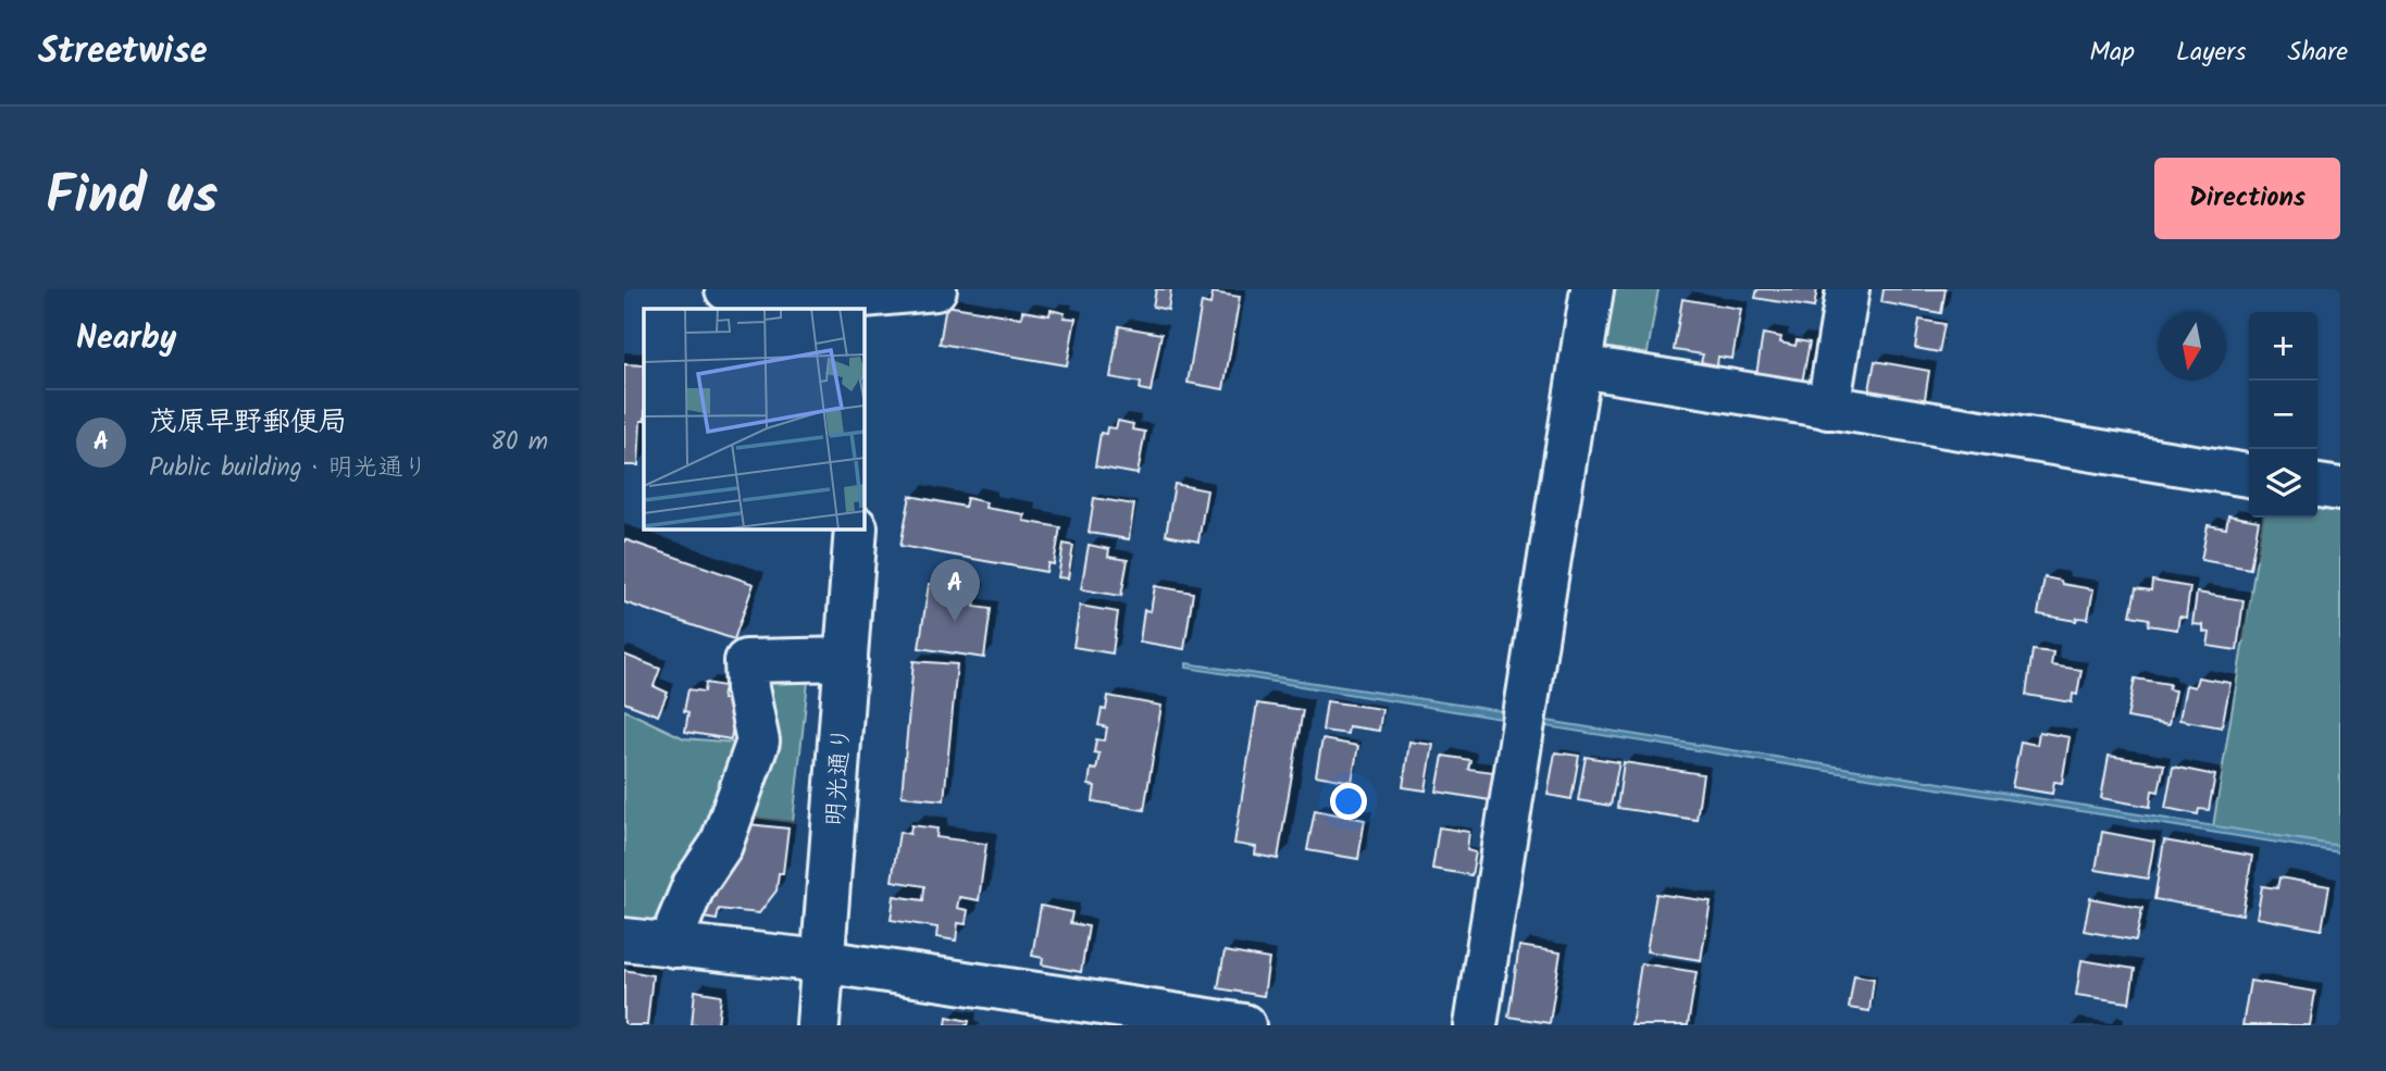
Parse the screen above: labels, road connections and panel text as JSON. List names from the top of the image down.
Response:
{
  "streets": {
    "street": ["明光通り"]
  },
  "north": "bottom",
  "page": {
    "header": "Streetwise",
    "nav": ["Map", "Layers", "Share"],
    "title": "Find us",
    "buttons": "Directions",
    "heading": "Nearby",
    "map_buttons": ["+", "−"],
    "list": [
      {
        "mark": "A",
        "name": "茂原早野郵便局",
        "note": "Public building · 明光通り",
        "value": "80 m"
      }
    ],
    "pins": "A"
  }
}
